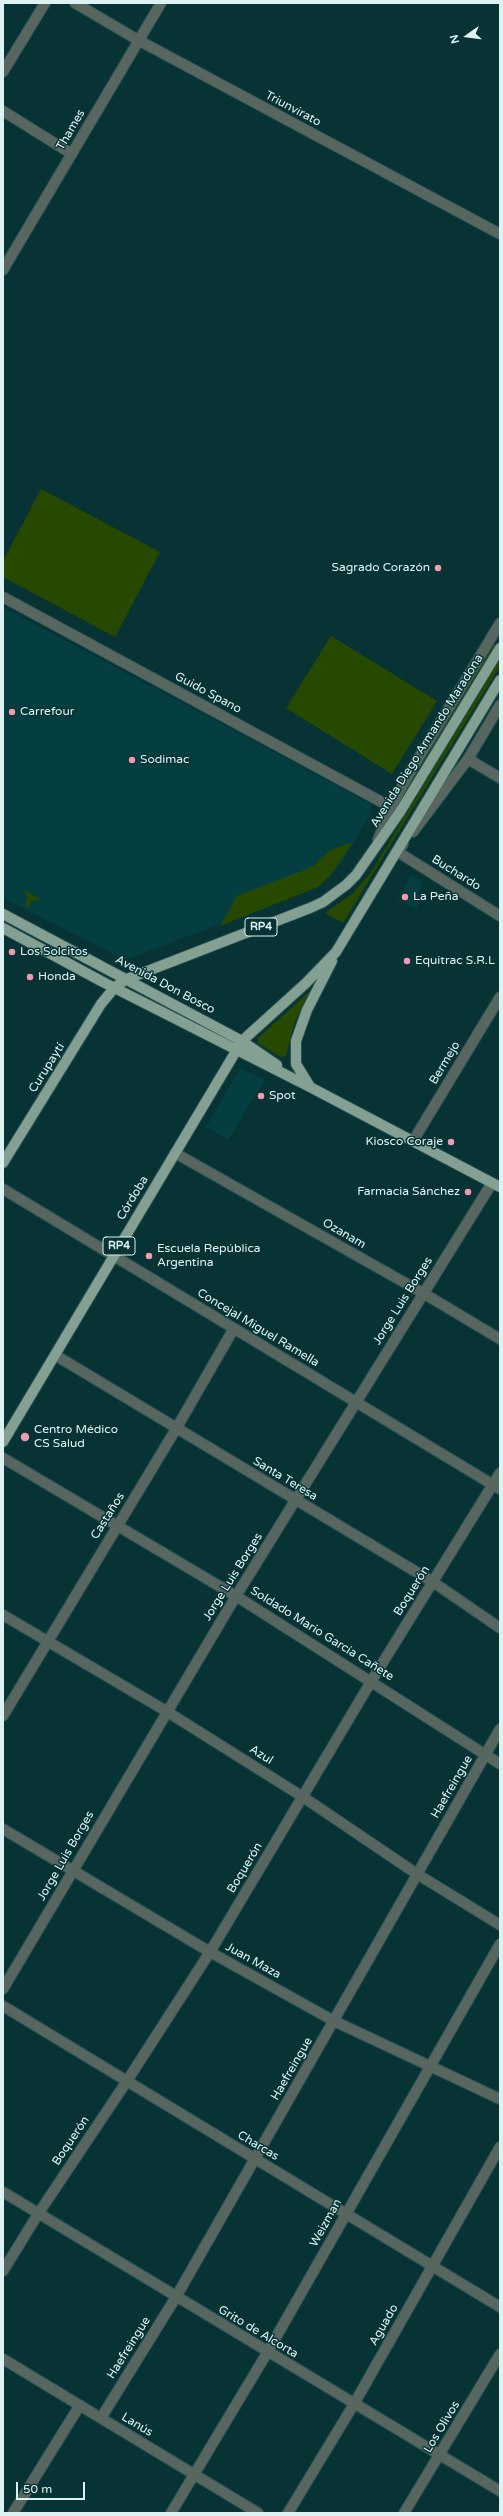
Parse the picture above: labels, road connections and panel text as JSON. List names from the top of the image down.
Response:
{
  "streets": {
    "main road": [
      "Avenida Diego Armando Maradona",
      "RP4",
      "Avenida Don Bosco",
      "Curupaytí",
      "Córdoba"
    ],
    "street": [
      "Triunvirato",
      "Thames",
      "Guido Spano",
      "Buchardo",
      "Bermejo",
      "Ozanam",
      "Jorge Luis Borges",
      "Concejal Miguel Ramella",
      "Santa Teresa",
      "Castaños",
      "Boquerón",
      "Soldado Mario García Cañete",
      "Azul",
      "Haefreingue",
      "Juan Maza",
      "Charcas",
      "Weizman",
      "Aguado",
      "Grito de Alcorta",
      "Lanús",
      "Los Olivos"
    ]
  },
  "crossings": [
    ["Triunvirato", "Thames"],
    ["Guido Spano", "Avenida Diego Armando Maradona"],
    ["Avenida Diego Armando Maradona", "Avenida Don Bosco"],
    ["Avenida Diego Armando Maradona", "Curupaytí"],
    ["Buchardo", "RP4"],
    ["RP4", "Avenida Don Bosco"],
    ["RP4", "Córdoba"],
    ["Avenida Don Bosco", "Bermejo"],
    ["Avenida Don Bosco", "Curupaytí"],
    ["Avenida Don Bosco", "Córdoba"],
    ["Avenida Don Bosco", "Jorge Luis Borges"],
    ["Córdoba", "Ozanam"],
    ["Córdoba", "Concejal Miguel Ramella"],
    ["Córdoba", "Santa Teresa"],
    ["Ozanam", "Jorge Luis Borges"],
    ["Jorge Luis Borges", "Concejal Miguel Ramella"],
    ["Jorge Luis Borges", "Santa Teresa"],
    ["Jorge Luis Borges", "Soldado Mario García Cañete"],
    ["Jorge Luis Borges", "Azul"],
    ["Jorge Luis Borges", "Juan Maza"],
    ["Concejal Miguel Ramella", "Castaños"],
    ["Concejal Miguel Ramella", "Boquerón"],
    ["Santa Teresa", "Castaños"],
    ["Santa Teresa", "Boquerón"],
    ["Castaños", "Soldado Mario García Cañete"],
    ["Castaños", "Azul"],
    ["Boquerón", "Soldado Mario García Cañete"],
    ["Boquerón", "Azul"],
    ["Boquerón", "Juan Maza"],
    ["Boquerón", "Charcas"],
    ["Boquerón", "Grito de Alcorta"],
    ["Soldado Mario García Cañete", "Haefreingue"],
    ["Azul", "Haefreingue"],
    ["Haefreingue", "Juan Maza"],
    ["Haefreingue", "Charcas"],
    ["Haefreingue", "Grito de Alcorta"],
    ["Haefreingue", "Lanús"],
    ["Juan Maza", "Weizman"],
    ["Charcas", "Weizman"],
    ["Charcas", "Aguado"],
    ["Weizman", "Grito de Alcorta"],
    ["Weizman", "Lanús"],
    ["Aguado", "Grito de Alcorta"],
    ["Grito de Alcorta", "Los Olivos"]
  ],
  "places": [
    "Sagrado Corazón",
    "Carrefour",
    "Sodimac",
    "La Peña",
    "Los Solcitos",
    "Equitrac S.R.L",
    "Honda",
    "Spot",
    "Kiosco Coraje",
    "Farmacia Sánchez",
    "Escuela República Argentina",
    "Centro Médico CS Salud"
  ],
  "scale_bar": "50 m",
  "north": "left"
}
